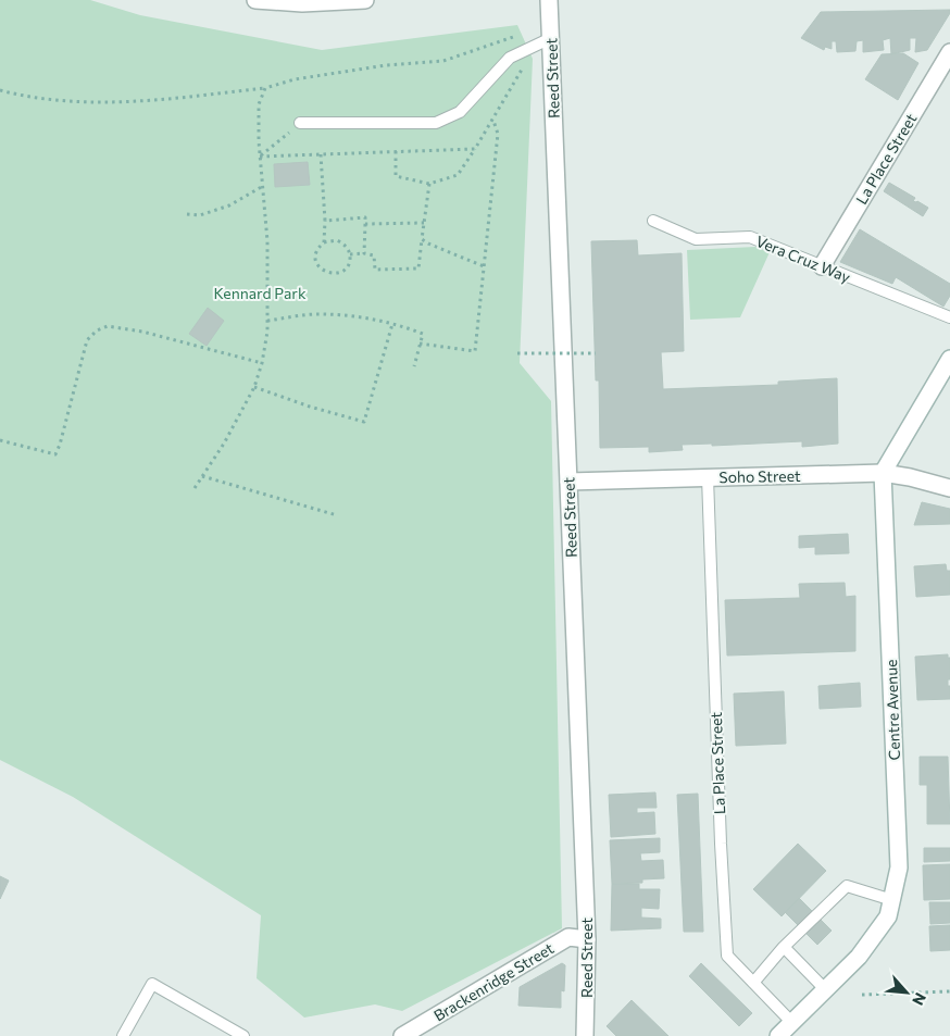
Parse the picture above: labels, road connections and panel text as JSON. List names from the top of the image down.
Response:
{
  "streets": {
    "street": [
      "Reed Street",
      "La Place Street",
      "Soho Street",
      "Centre Avenue",
      "Brackenridge Street"
    ],
    "lane": ["Vera Cruz Way"]
  },
  "crossings": [
    ["Reed Street", "Soho Street"],
    ["Reed Street", "Brackenridge Street"],
    ["La Place Street", "Vera Cruz Way"],
    ["La Place Street", "Soho Street"],
    ["La Place Street", "Centre Avenue"],
    ["Soho Street", "Centre Avenue"]
  ],
  "parks": ["Kennard Park"],
  "north": "bottom right"
}
